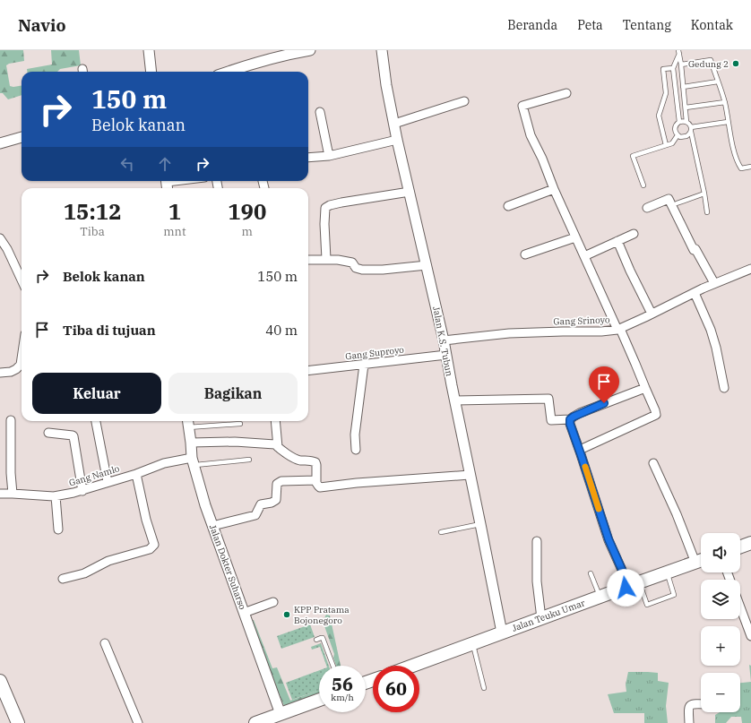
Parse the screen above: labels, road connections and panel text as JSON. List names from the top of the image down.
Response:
{
  "streets": {
    "main road": ["Jalan Teuku Umar"],
    "street": [
      "Gang Srinoyo",
      "Jalan K.S. Tubun",
      "Gang Suproyo",
      "Gang Namlo",
      "Jalan Dokter Suharso"
    ]
  },
  "crossings": [
    ["Gang Srinoyo", "Jalan K.S. Tubun"],
    ["Jalan K.S. Tubun", "Gang Suproyo"],
    ["Jalan K.S. Tubun", "Jalan Teuku Umar"],
    ["Gang Namlo", "Jalan Dokter Suharso"]
  ],
  "places": ["Gedung 2", "KPP Pratama Bojonegoro"],
  "page": {
    "header": "Navio",
    "nav": [
      "Beranda",
      "Peta",
      "Tentang",
      "Kontak"
    ],
    "turn": ["150 m", "Belok kanan"],
    "eta": [
      "15:12",
      "Tiba",
      "1",
      "mnt",
      "190",
      "m"
    ],
    "list": [
      {
        "name": "Belok kanan",
        "value": "150 m"
      },
      {
        "name": "Tiba di tujuan",
        "value": "40 m"
      }
    ],
    "buttons": ["Keluar", "Bagikan"],
    "map_buttons": ["+", "−"],
    "speed": "56 km/h",
    "limit": "60"
  }
}
